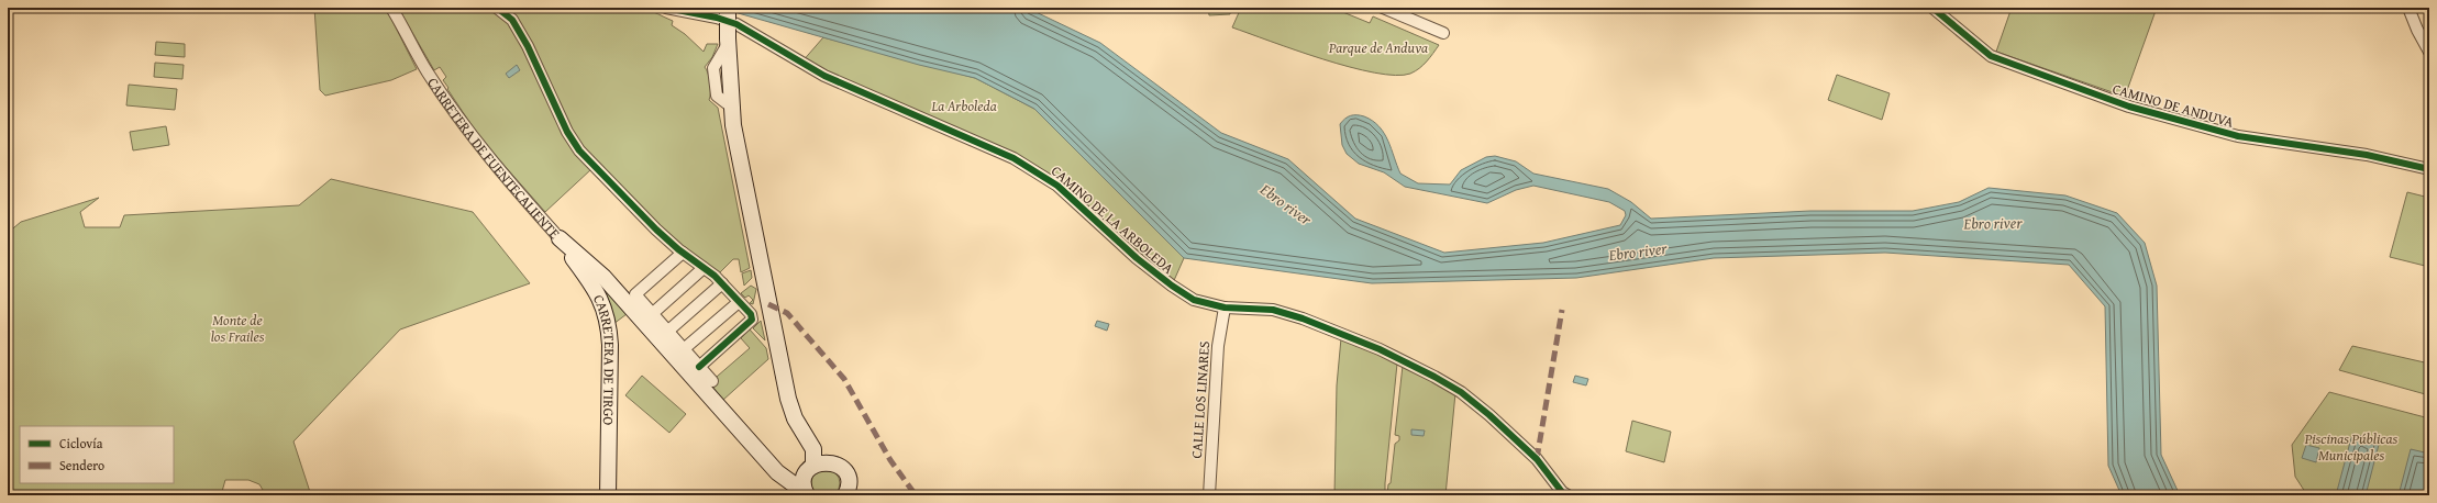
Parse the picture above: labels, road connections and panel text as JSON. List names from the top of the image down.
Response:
{
  "streets": {
    "main road": ["CARRETERA DE FUENTECALIENTE", "CARRETERA DE TIRGO"],
    "street": ["CAMINO DE ANDUVA", "CAMINO DE LA ARBOLEDA", "CALLE LOS LINARES"]
  },
  "crossings": [
    ["CARRETERA DE FUENTECALIENTE", "CARRETERA DE TIRGO"],
    ["CAMINO DE LA ARBOLEDA", "CALLE LOS LINARES"]
  ],
  "water": ["Ebro river"],
  "parks": [
    "Parque de Anduva",
    "La Arboleda",
    "Monte de los Frailes",
    "Piscinas Públicas Municipales"
  ],
  "legend": ["Ciclovía", "Sendero"]
}
